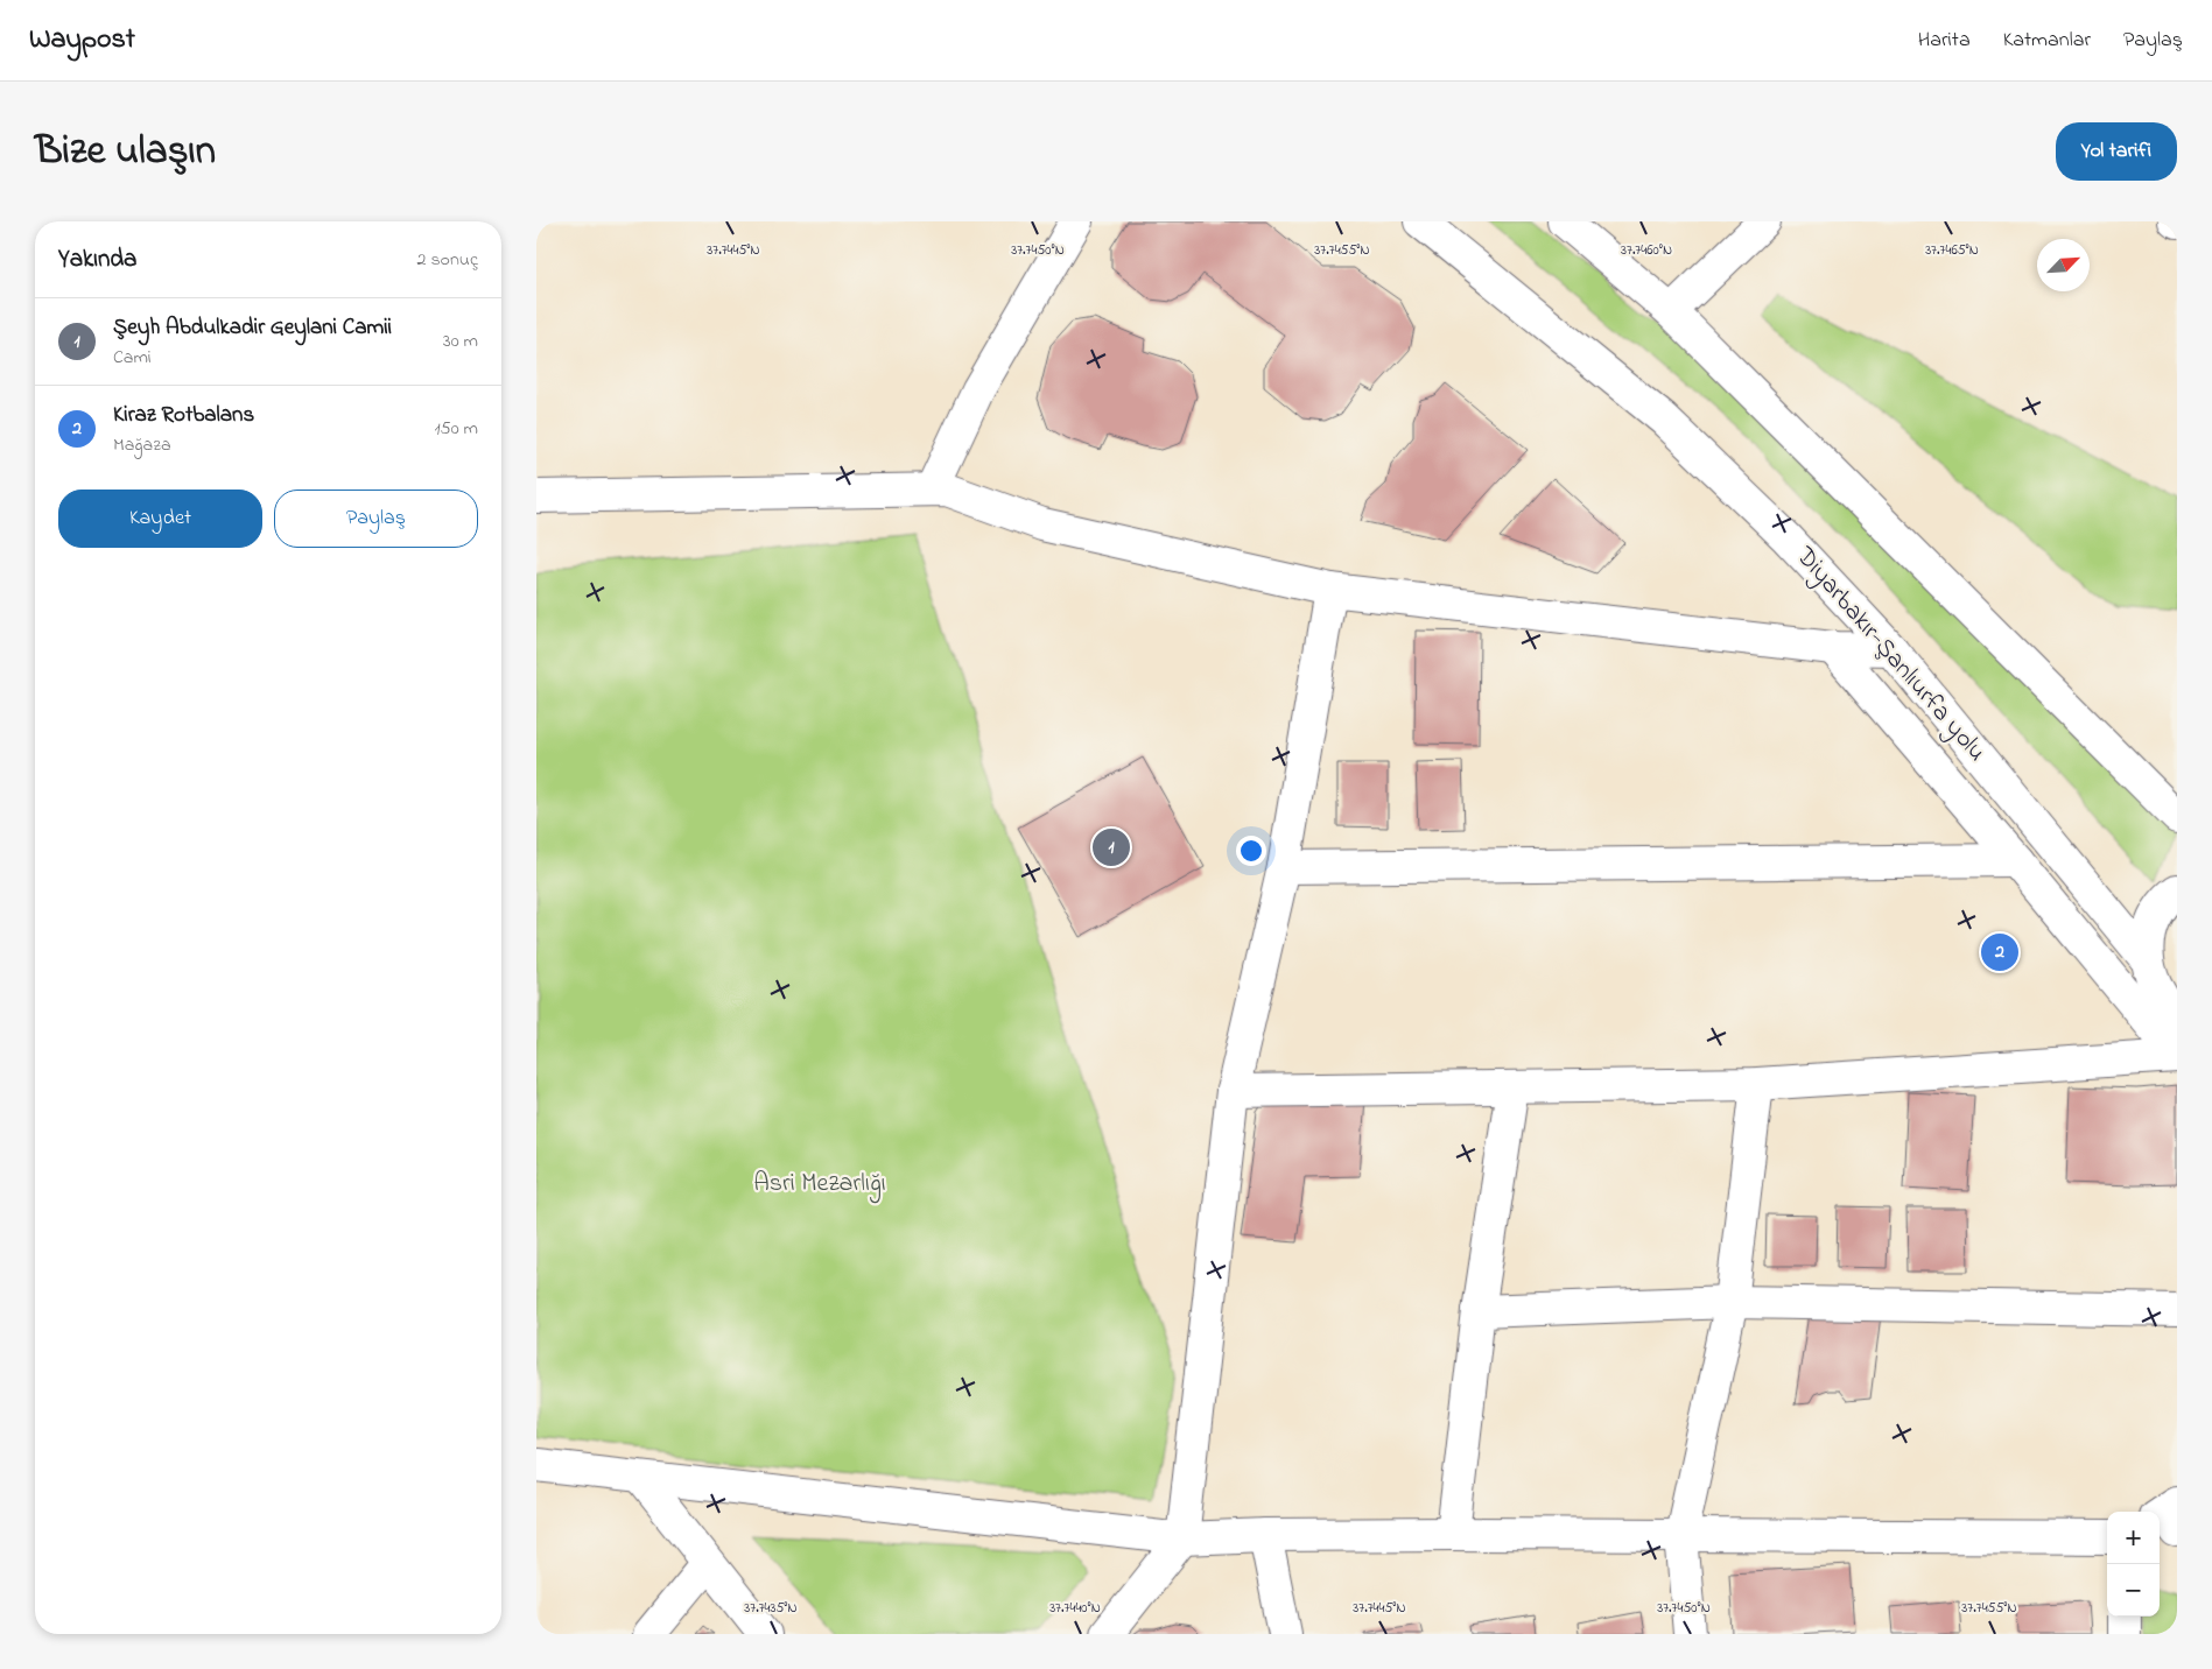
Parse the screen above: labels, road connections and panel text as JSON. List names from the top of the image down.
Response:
{
  "streets": {
    "main road": ["Diyarbakır-Şanlıurfa yolu"]
  },
  "parks": ["Asri Mezarlığı"],
  "north": "top right",
  "page": {
    "header": "Waypost",
    "nav": ["Harita", "Katmanlar", "Paylaş"],
    "title": "Bize ulaşın",
    "buttons": [
      "Yol tarifi",
      ["Kaydet", "Paylaş"]
    ],
    "heading": ["Yakında", "2 sonuç"],
    "list": [
      {
        "mark": "1",
        "name": "Şeyh Abdulkadir Geylani Camii",
        "note": "Cami",
        "value": "30 m"
      },
      {
        "mark": "2",
        "name": "Kiraz Rotbalans",
        "note": "Mağaza",
        "value": "150 m"
      }
    ],
    "pins": ["1", "2"],
    "map_buttons": ["+", "−"]
  },
  "coordinates": [
    "37.7445°N",
    "37.7450°N",
    "37.7455°N",
    "37.7460°N",
    "37.7465°N",
    "37.7435°N",
    "37.7440°N"
  ]
}
